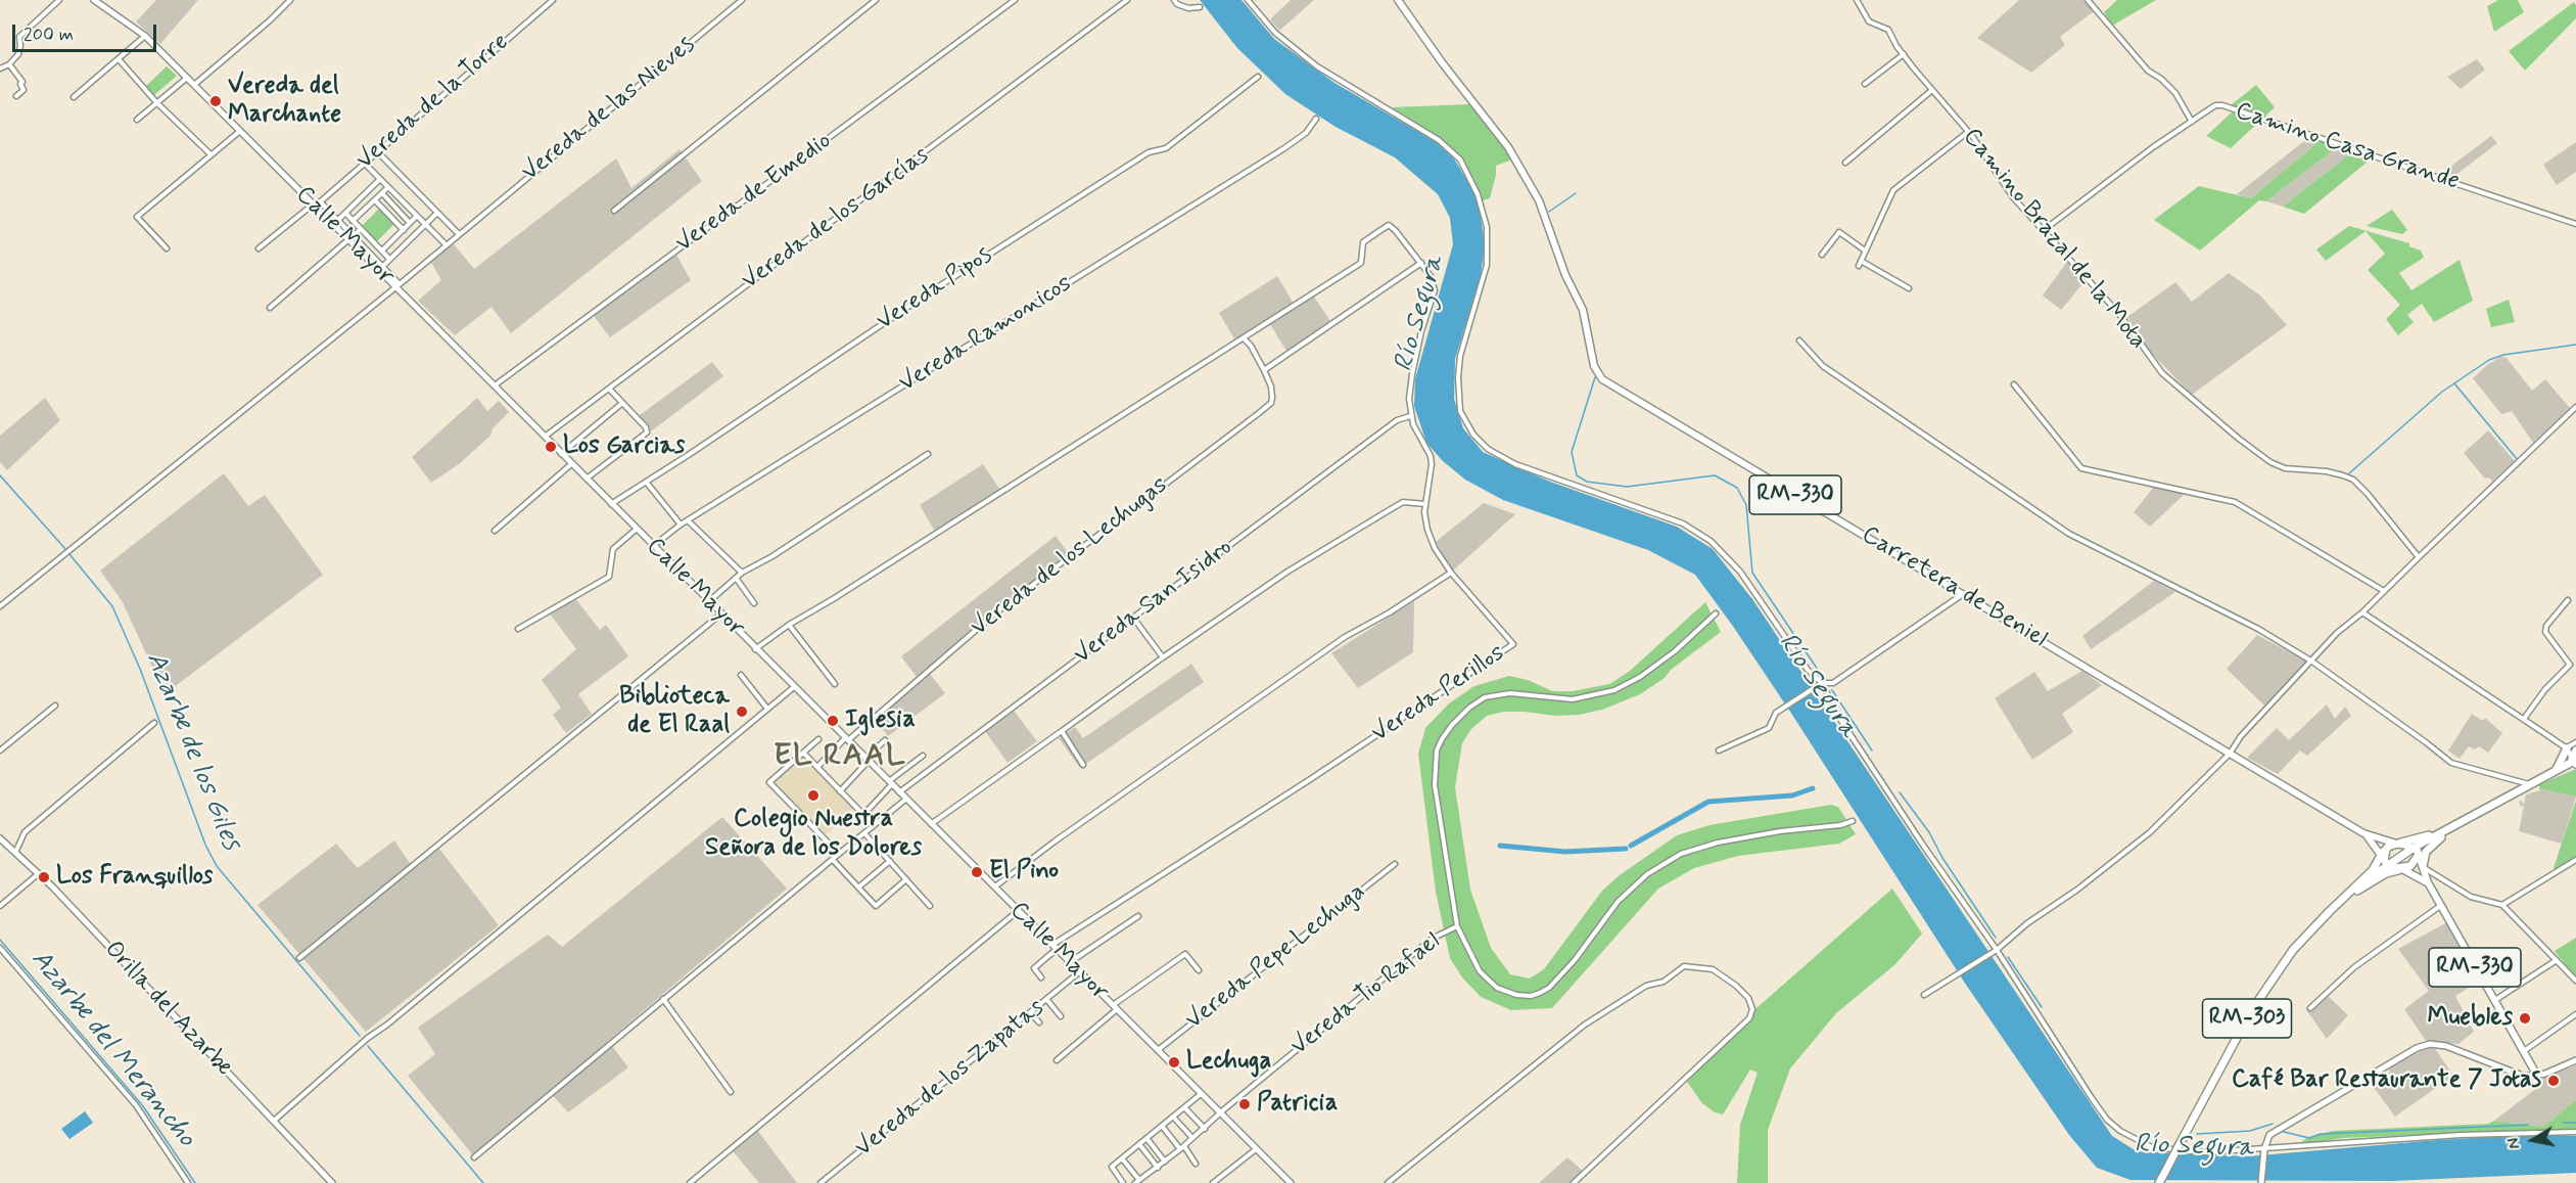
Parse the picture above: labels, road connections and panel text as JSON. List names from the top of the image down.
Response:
{
  "streets": {
    "highway": ["RM-303"],
    "main road": [
      "Calle Mayor",
      "RM-330",
      "Carretera de Beniel",
      "Orilla del Azarbe"
    ],
    "street": [
      "Vereda de la Torre",
      "Vereda de las Nieves",
      "Camino Casa Grande",
      "Vereda de Emedio",
      "Vereda de los Garcías",
      "Camino Brazal de la Mota",
      "Vereda Pipos",
      "Vereda Ramonicos",
      "Vereda de los Lechugas",
      "Vereda San Isidro",
      "Vereda Perillos",
      "Vereda Pepe Lechuga",
      "Vereda Tio Rafael",
      "Vereda de los Zapatas"
    ]
  },
  "crossings": [
    ["Vereda de la Torre", "Calle Mayor"],
    ["Vereda de las Nieves", "Calle Mayor"],
    ["Camino Casa Grande", "Camino Brazal de la Mota"],
    ["Vereda de Emedio", "Calle Mayor"],
    ["Vereda de los Garcías", "Calle Mayor"],
    ["Calle Mayor", "Vereda Pipos"],
    ["Calle Mayor", "Vereda Ramonicos"],
    ["Calle Mayor", "Vereda de los Lechugas"],
    ["Calle Mayor", "Vereda San Isidro"],
    ["Calle Mayor", "Vereda Perillos"],
    ["Calle Mayor", "Vereda Pepe Lechuga"],
    ["Calle Mayor", "Vereda Tio Rafael"],
    ["Calle Mayor", "Vereda de los Zapatas"],
    ["Vereda San Isidro", "Vereda Perillos"]
  ],
  "districts": ["EL RAAL"],
  "water": ["Río Segura", "Azarbe de los Giles", "Azarbe del Merancho"],
  "places": [
    "Vereda del Marchante",
    "Los Garcias",
    "Biblioteca de El Raal",
    "Iglesia",
    "Colegio Nuestra Señora de los Dolores",
    "El Pino",
    "Los Franquillos",
    "Muebles",
    "Lechuga",
    "Café Bar Restaurante 7 Jotas",
    "Patricia"
  ],
  "scale_bar": "200 m",
  "north": "left"
}
